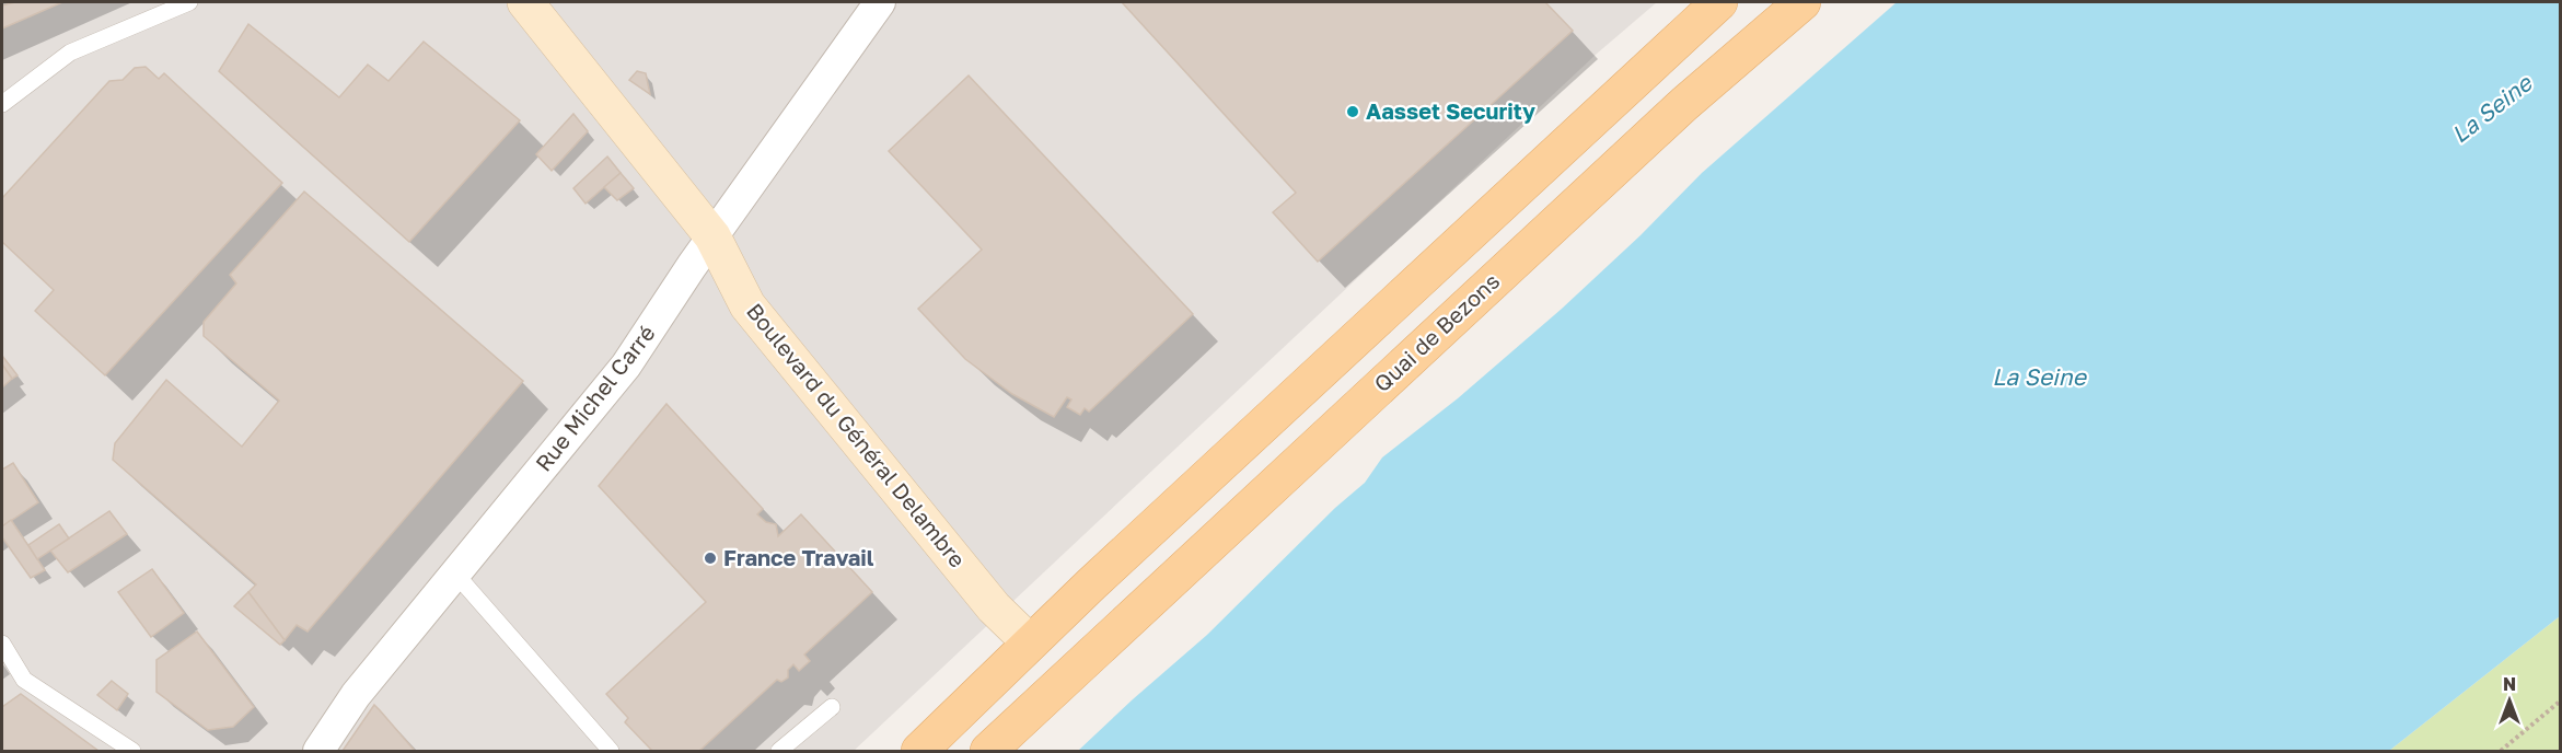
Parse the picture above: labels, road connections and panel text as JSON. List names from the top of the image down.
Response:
{
  "streets": {
    "main road": ["Quai de Bezons"],
    "street": ["Rue Michel Carré", "Boulevard du Général Delambre"]
  },
  "crossings": [
    ["Rue Michel Carré", "Boulevard du Général Delambre"]
  ],
  "water": ["La Seine"],
  "places": ["Aasset Security", "France Travail"],
  "north": "top"
}
